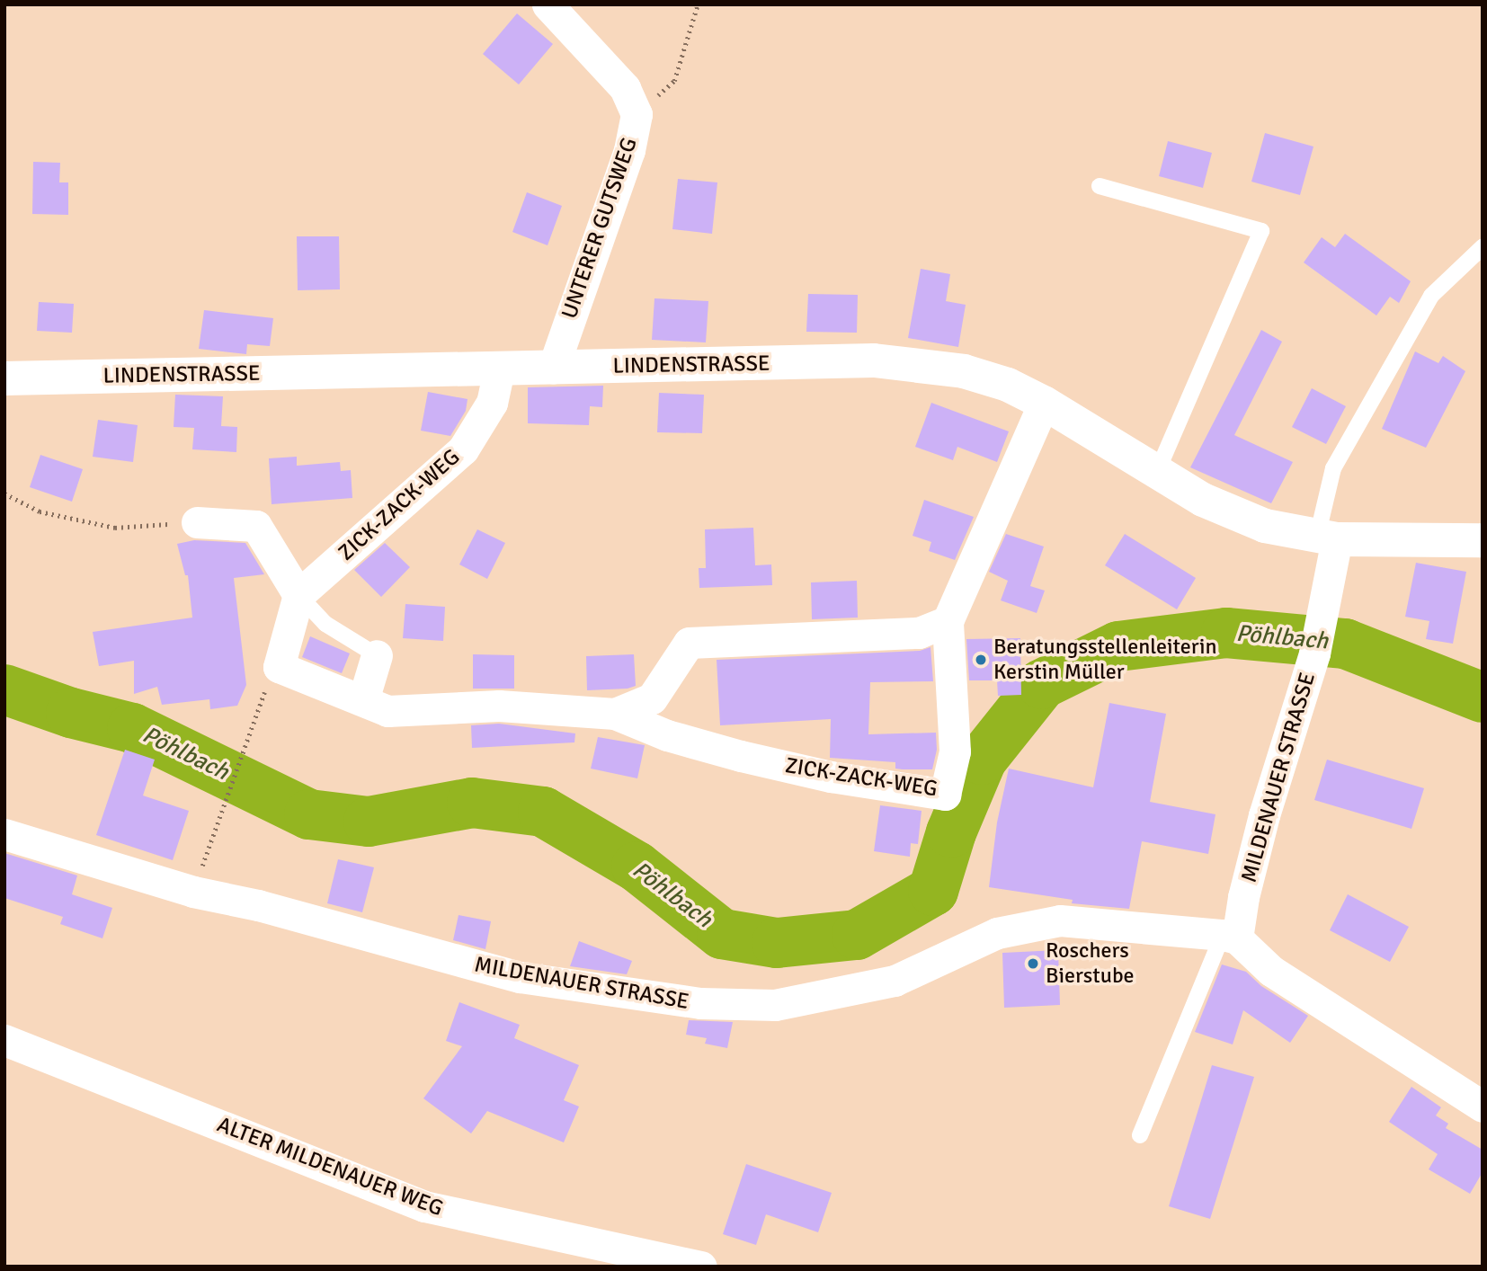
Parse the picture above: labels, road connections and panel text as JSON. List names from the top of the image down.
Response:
{
  "streets": {
    "main road": ["LINDENSTRASSE"],
    "street": [
      "UNTERER GUTSWEG",
      "ZICK-ZACK-WEG",
      "MILDENAUER STRASSE",
      "ALTER MILDENAUER WEG"
    ]
  },
  "crossings": [
    ["UNTERER GUTSWEG", "LINDENSTRASSE"],
    ["LINDENSTRASSE", "ZICK-ZACK-WEG"],
    ["LINDENSTRASSE", "MILDENAUER STRASSE"]
  ],
  "water": ["Pöhlbach"],
  "places": ["Beratungsstellenleiterin Kerstin Müller", "Roschers Bierstube"]
}
